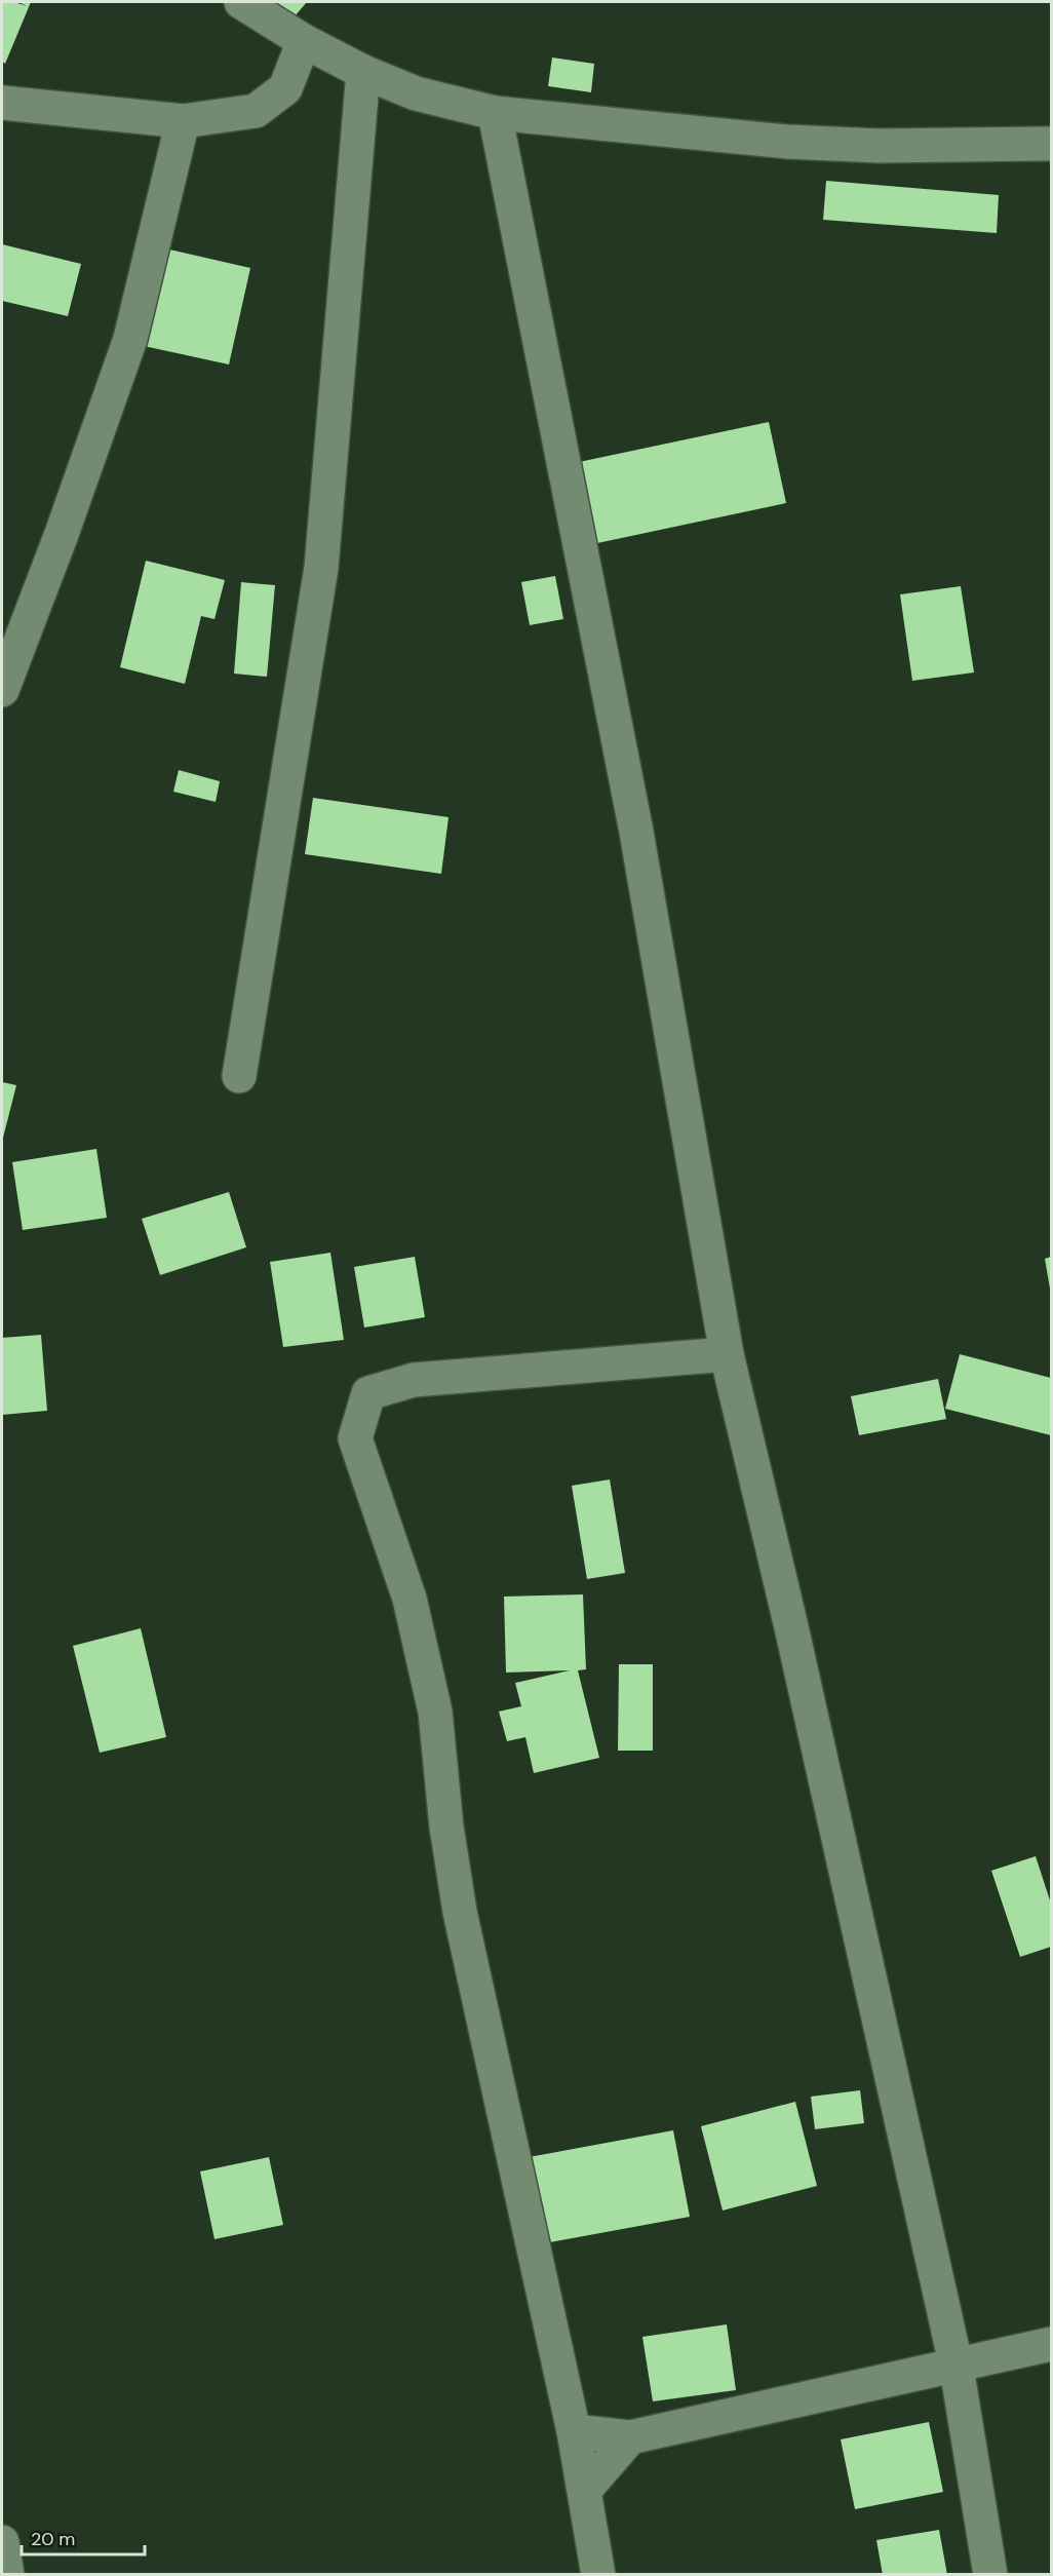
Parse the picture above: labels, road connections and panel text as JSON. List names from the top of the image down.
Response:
{
  "scale_bar": "20 m"
}
